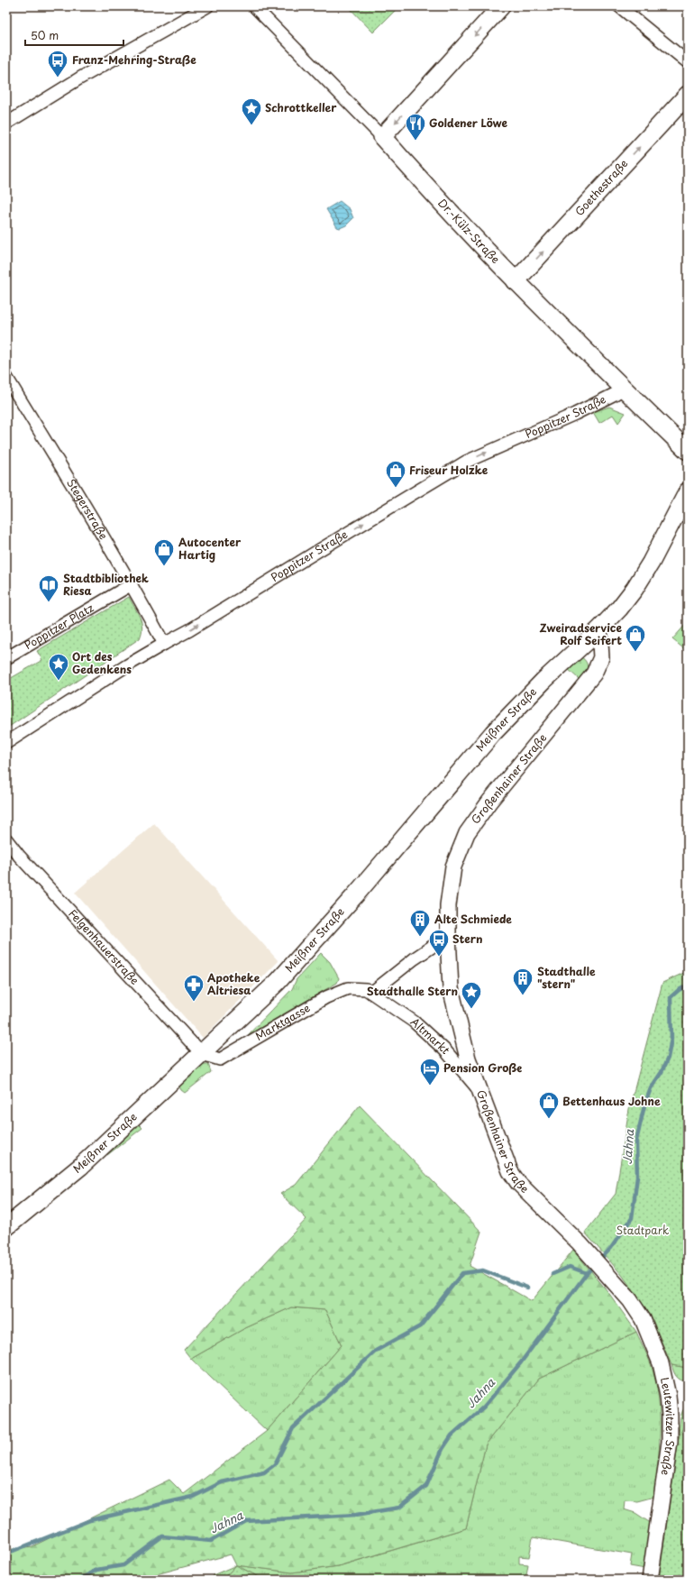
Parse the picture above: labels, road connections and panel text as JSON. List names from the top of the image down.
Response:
{
  "streets": {
    "main road": ["Goethestraße", "Dr.-Külz-Straße", "Meißner Straße"],
    "street": [
      "Poppitzer Straße",
      "Stegerstraße",
      "Poppitzer Platz",
      "Großenhainer Straße",
      "Felgenhauerstraße",
      "Marktgasse",
      "Altmarkt",
      "Leutewitzer Straße"
    ]
  },
  "crossings": [
    ["Goethestraße", "Dr.-Külz-Straße"],
    ["Dr.-Külz-Straße", "Poppitzer Straße"],
    ["Poppitzer Straße", "Stegerstraße"],
    ["Stegerstraße", "Poppitzer Platz"],
    ["Meißner Straße", "Großenhainer Straße"],
    ["Meißner Straße", "Felgenhauerstraße"],
    ["Meißner Straße", "Marktgasse"],
    ["Großenhainer Straße", "Altmarkt"],
    ["Großenhainer Straße", "Leutewitzer Straße"],
    ["Felgenhauerstraße", "Marktgasse"],
    ["Marktgasse", "Altmarkt"]
  ],
  "one_way": ["Goethestraße", "Poppitzer Straße"],
  "water": ["Jahna"],
  "parks": ["Stadtpark"],
  "places": {
    "bus stop": ["Franz-Mehring-Straße", "Stern"],
    "place": ["Schrottkeller", "Ort des Gedenkens", "Stadthalle Stern"],
    "restaurant": ["Goldener Löwe"],
    "shop": [
      "Friseur Holzke",
      "Autocenter Hartig",
      "Zweiradservice Rolf Seifert",
      "Bettenhaus Johne"
    ],
    "library": ["Stadtbibliothek Riesa"],
    "building": ["Alte Schmiede", "Stadthalle \"stern\""],
    "pharmacy": ["Apotheke Altriesa"],
    "hotel": ["Pension Große"]
  },
  "scale_bar": "50 m"
}
